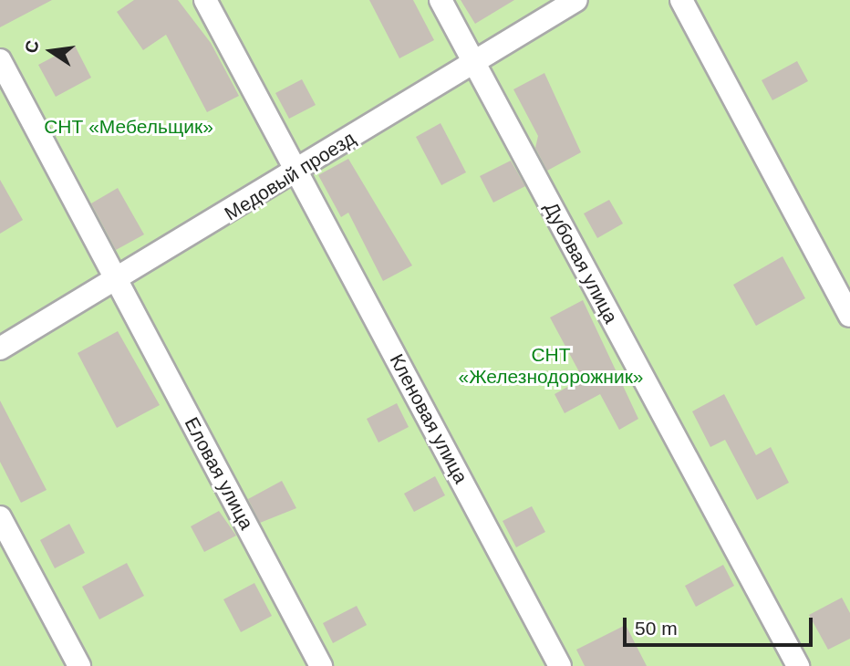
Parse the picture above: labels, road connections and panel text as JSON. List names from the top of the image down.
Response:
{
  "streets": {
    "street": [
      "Медовый проезд",
      "Дубовая улица",
      "Кленовая улица",
      "Еловая улица"
    ]
  },
  "crossings": [
    ["Медовый проезд", "Дубовая улица"],
    ["Медовый проезд", "Кленовая улица"],
    ["Медовый проезд", "Еловая улица"]
  ],
  "parks": ["СНТ «Мебельщик»", "СНТ «Железнодорожник»"],
  "scale_bar": "50 m",
  "north": "left"
}
